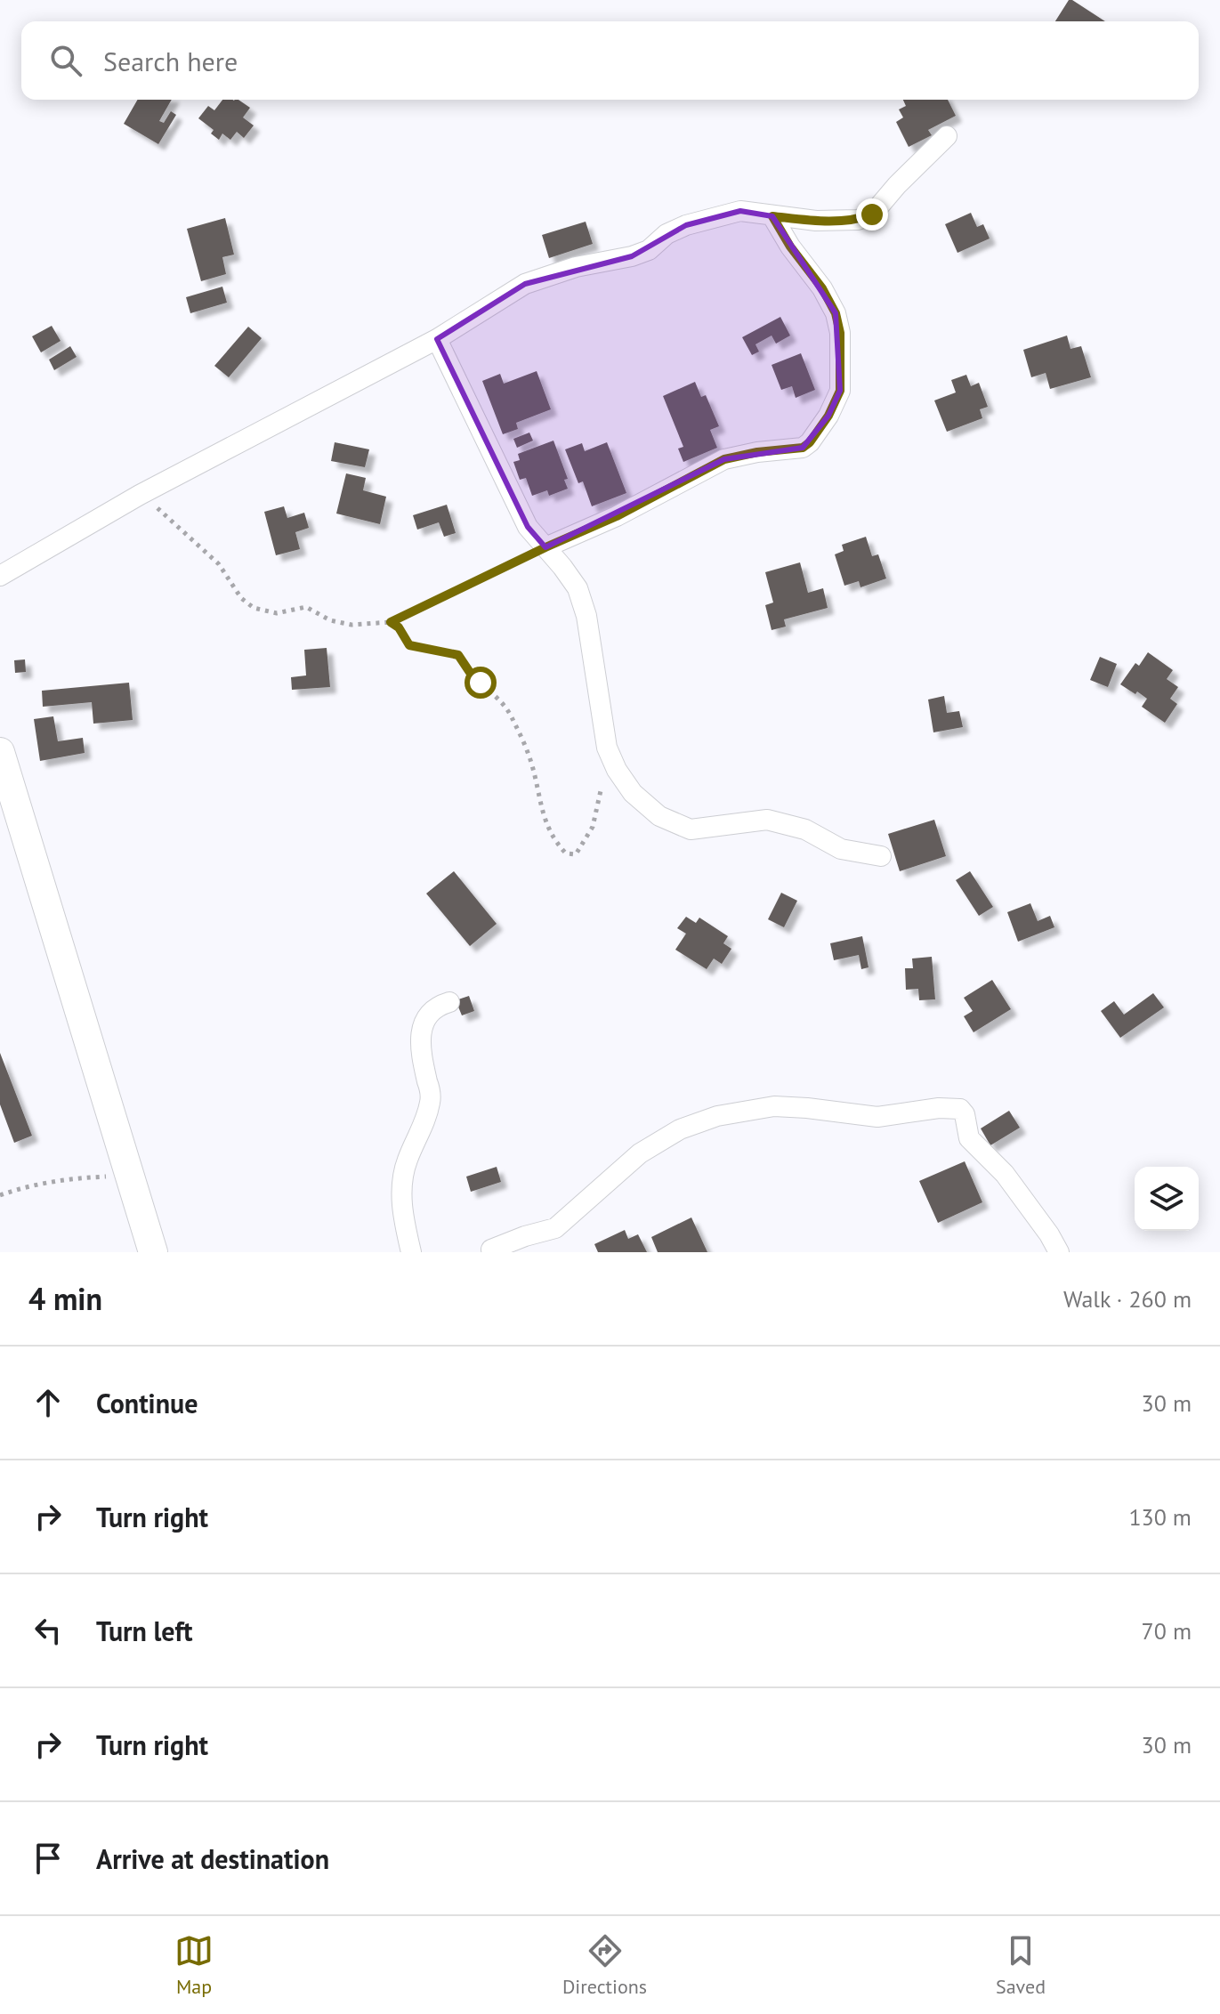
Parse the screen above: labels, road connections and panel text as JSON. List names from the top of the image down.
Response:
{
  "page": {
    "search": "Search here",
    "heading": ["4 min", "Walk · 260 m"],
    "list": [
      ["Continue", "30 m"],
      ["Turn right", "130 m"],
      ["Turn left", "70 m"],
      ["Turn right", "30 m"],
      "Arrive at destination"
    ],
    "nav": ["Map", "Directions", "Saved"]
  }
}
